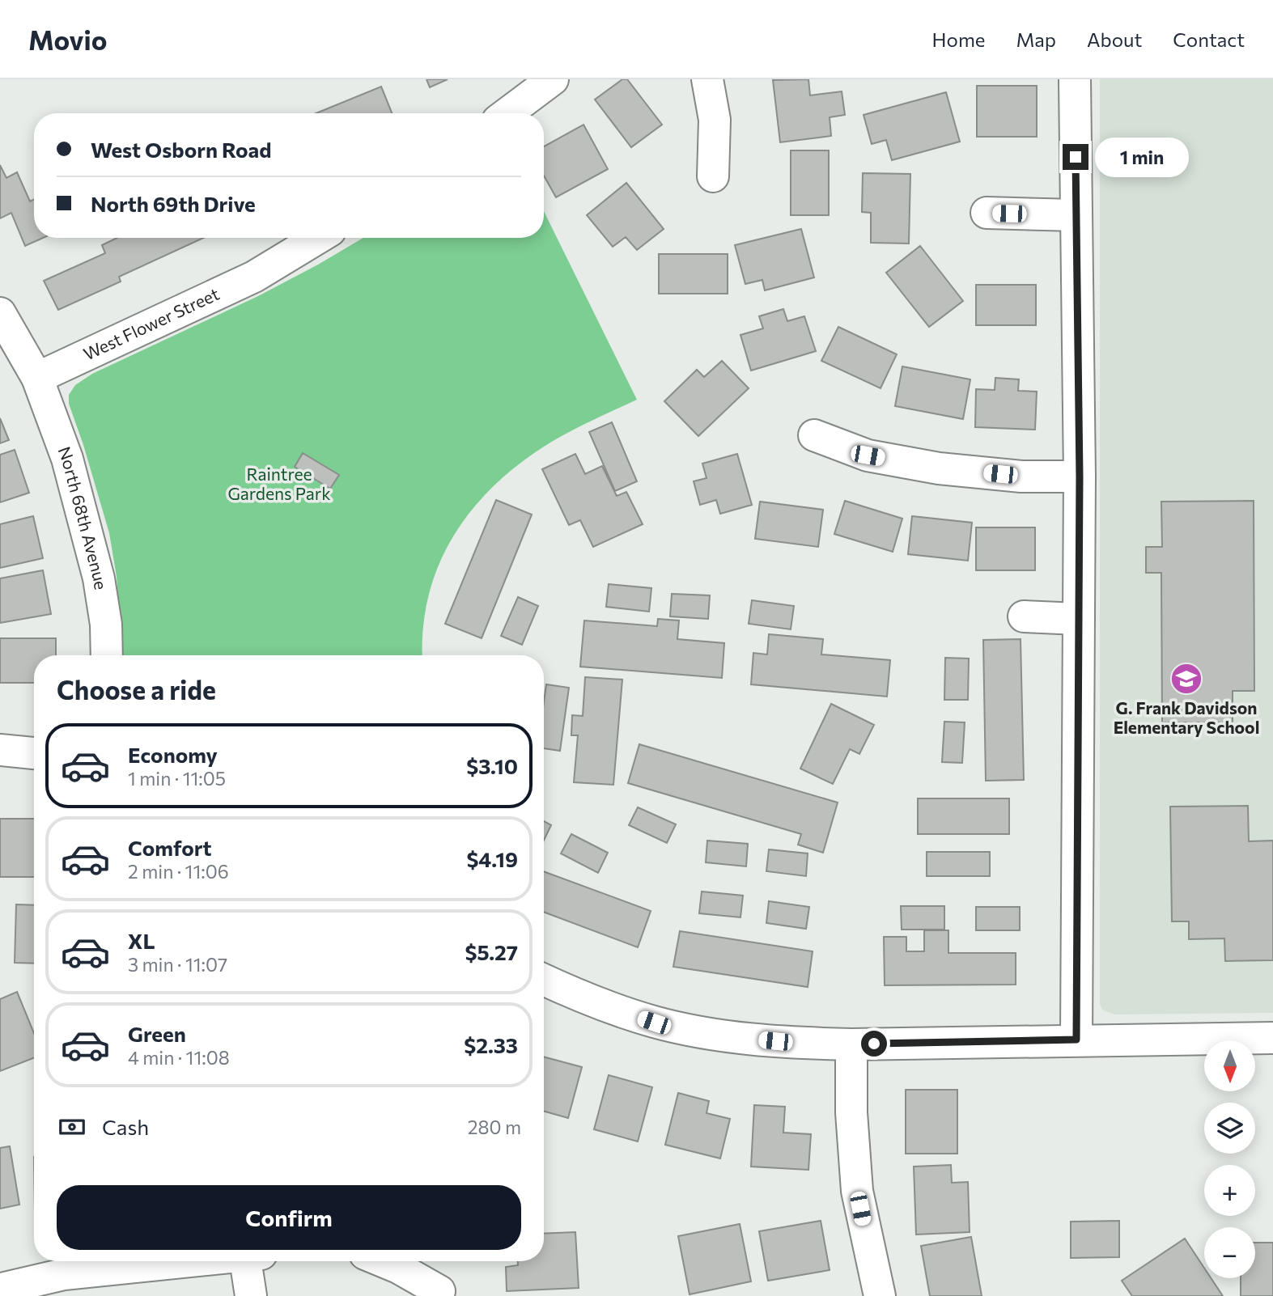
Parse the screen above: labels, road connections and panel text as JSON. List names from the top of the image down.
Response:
{
  "streets": {
    "street": ["West Flower Street", "North 68th Avenue"]
  },
  "crossings": [
    ["West Flower Street", "North 68th Avenue"]
  ],
  "parks": ["Raintree Gardens Park"],
  "places": {
    "school or university": ["G. Frank Davidson Elementary School"]
  },
  "north": "bottom",
  "page": {
    "header": "Movio",
    "nav": [
      "Home",
      "Map",
      "About",
      "Contact"
    ],
    "banner": ["West Osborn Road", "North 69th Drive"],
    "bubble": "1 min",
    "heading": "Choose a ride",
    "list": [
      {
        "name": "Economy",
        "note": "1 min · 11:05",
        "value": "$3.10"
      },
      {
        "name": "Comfort",
        "note": "2 min · 11:06",
        "value": "$4.19"
      },
      {
        "name": "XL",
        "note": "3 min · 11:07",
        "value": "$5.27"
      },
      {
        "name": "Green",
        "note": "4 min · 11:08",
        "value": "$2.33"
      }
    ],
    "map_buttons": ["+", "−"],
    "pay": ["Cash", "280 m"],
    "buttons": "Confirm"
  }
}
